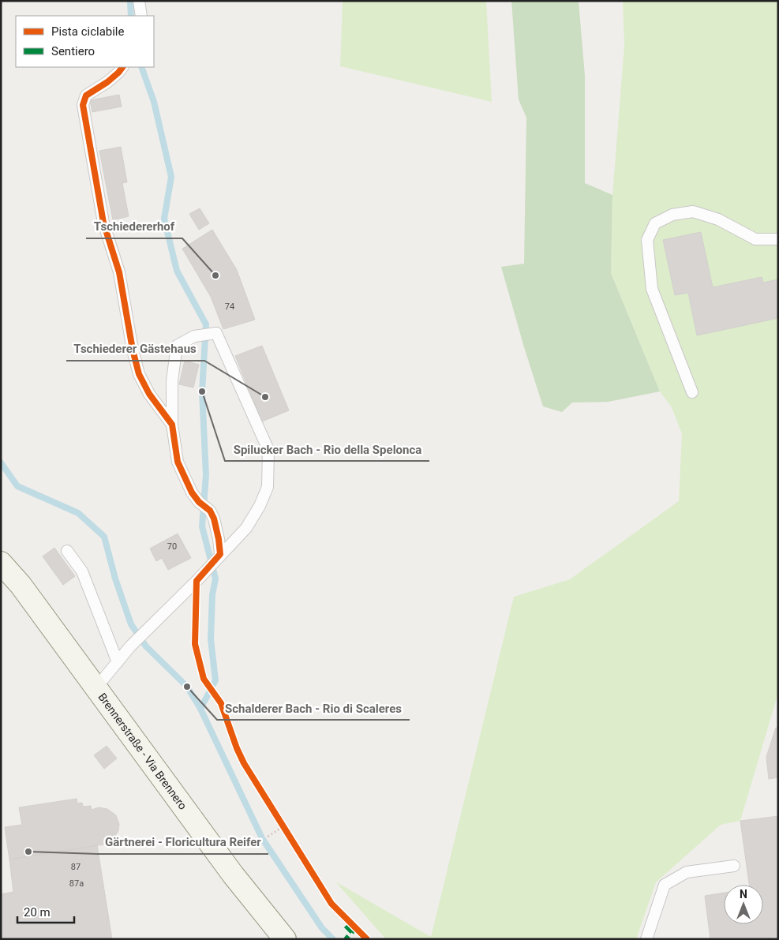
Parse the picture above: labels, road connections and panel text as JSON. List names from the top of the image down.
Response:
{
  "streets": {
    "main road": ["Brennerstraße - Via Brennero"]
  },
  "places": [
    "Tschiedererhof",
    "Spilucker Bach - Rio della Spelonca",
    "Tschiederer Gästehaus",
    "Schalderer Bach - Rio di Scaleres",
    "Gärtnerei - Floricultura Reifer"
  ],
  "house_numbers": [
    "74",
    "70",
    "87",
    "87a"
  ],
  "legend": ["Pista ciclabile", "Sentiero"],
  "scale_bar": "20 m",
  "north": "top"
}
